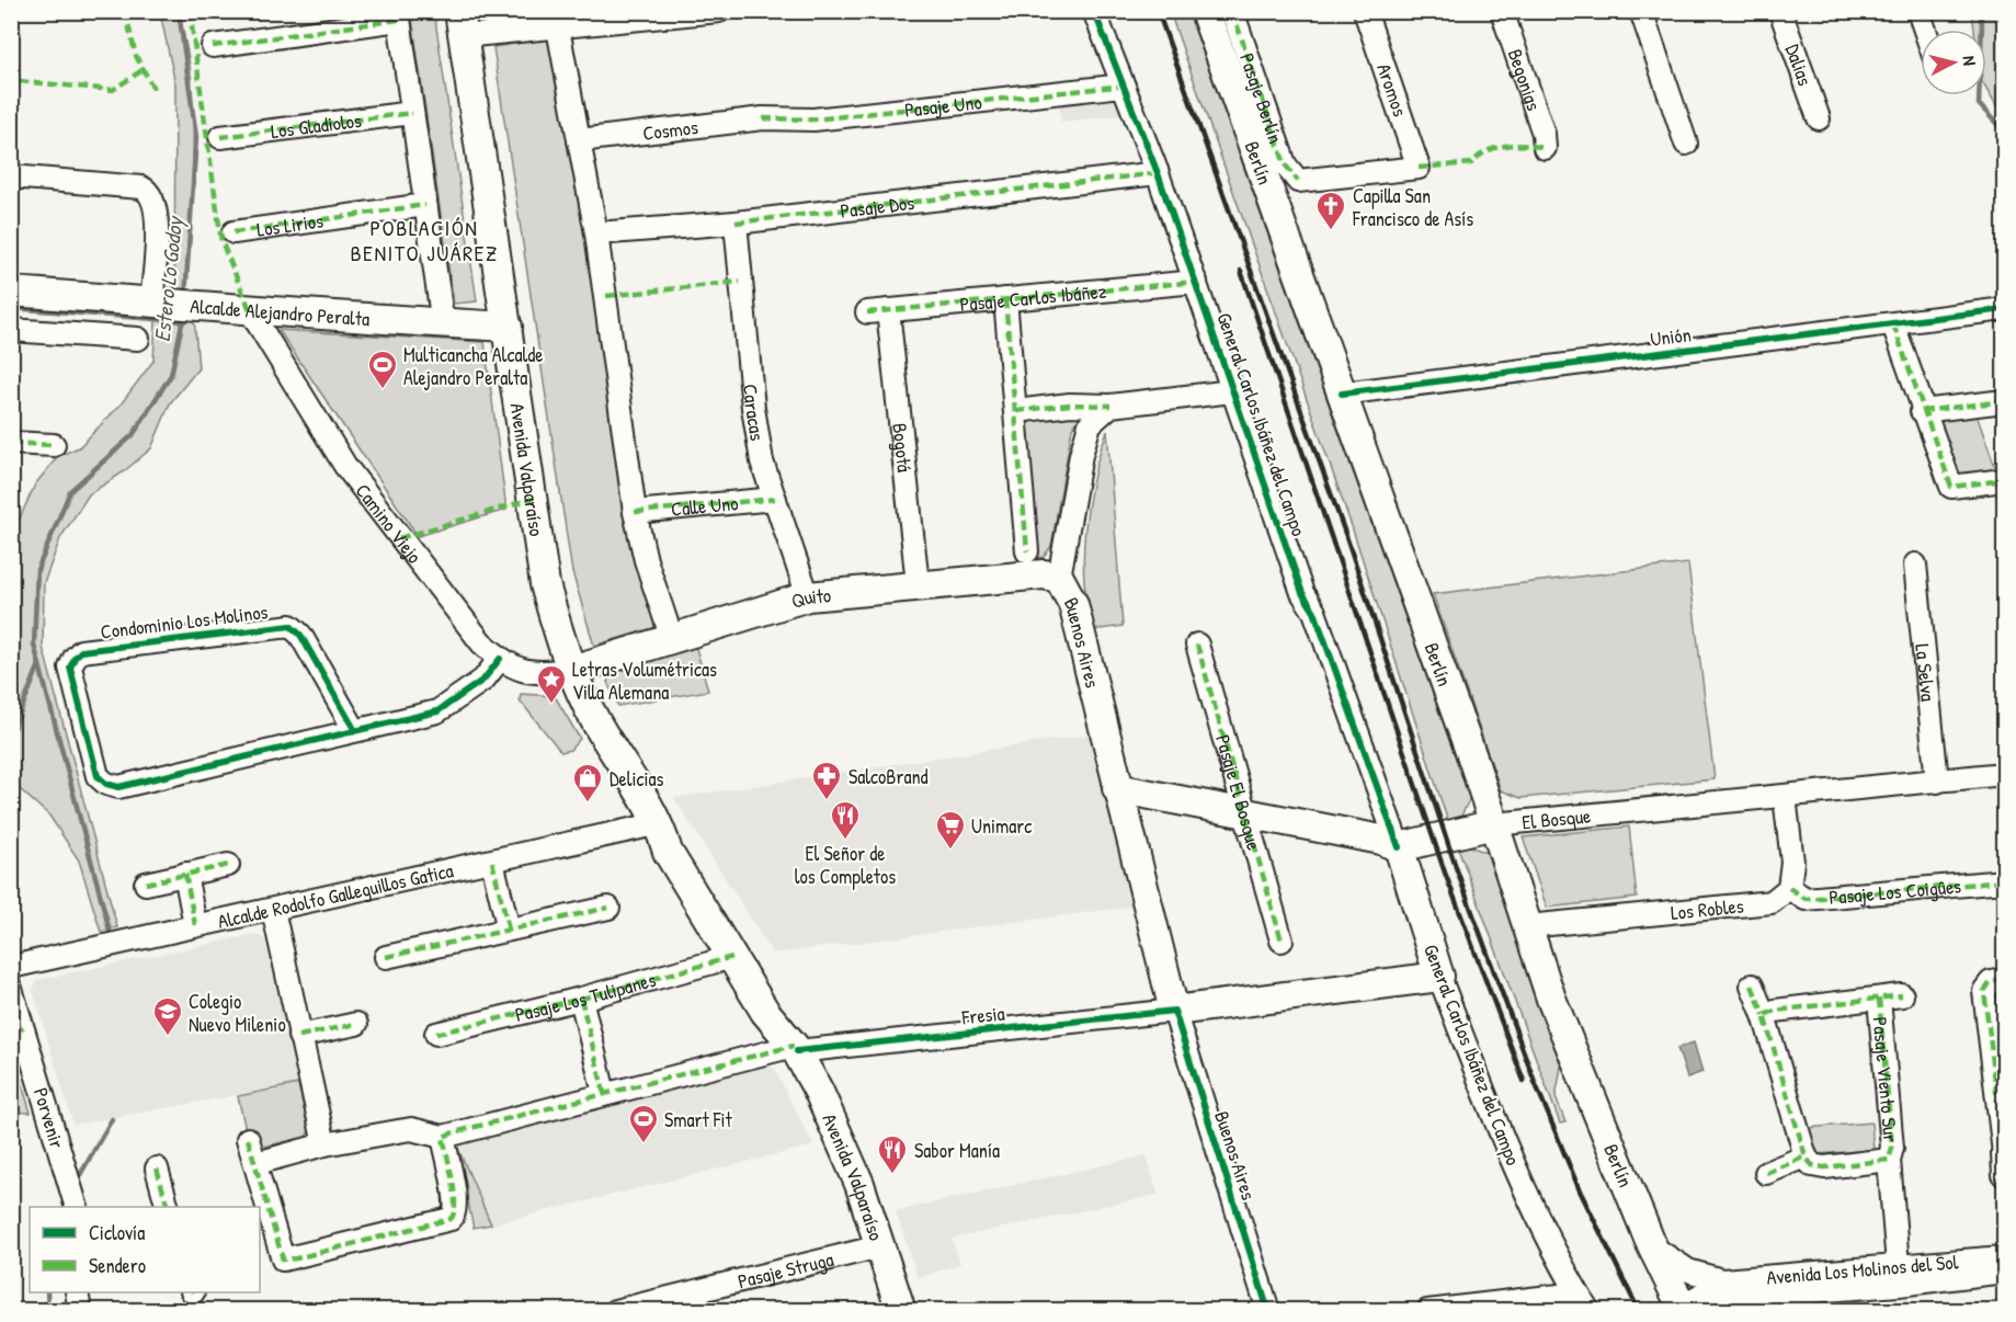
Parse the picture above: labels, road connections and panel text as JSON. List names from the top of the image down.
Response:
{
  "streets": {
    "main road": [
      "Berlín",
      "Alcalde Alejandro Peralta",
      "General Carlos Ibáñez del Campo",
      "Avenida Valparaíso",
      "Quito",
      "Buenos Aires",
      "El Bosque",
      "Fresia"
    ],
    "street": [
      "Dalias",
      "Begonias",
      "Aromos",
      "Pasaje Berlín",
      "Pasaje Uno",
      "Los Gladiolos",
      "Cosmos",
      "Pasaje Dos",
      "Los Lirios",
      "Pasaje Carlos Ibáñez",
      "Unión",
      "Caracas",
      "Bogotá",
      "Calle Uno",
      "Camino Viejo",
      "Condominio Los Molinos",
      "La Selva",
      "Pasaje El Bosque",
      "Pasaje Los Coigûes",
      "Alcalde Rodolfo Galleguillos Gatica",
      "Los Robles",
      "Pasaje Los Tulipanes",
      "Pasaje Viento Sur",
      "Porvenir",
      "Pasaje Struga",
      "Avenida Los Molinos del Sol"
    ]
  },
  "crossings": [
    ["Aromos", "Pasaje Berlín"],
    ["Pasaje Uno", "Cosmos"],
    ["Pasaje Uno", "General Carlos Ibáñez del Campo"],
    ["Berlín", "Unión"],
    ["Berlín", "El Bosque"],
    ["Berlín", "Los Robles"],
    ["Berlín", "Avenida Los Molinos del Sol"],
    ["Pasaje Dos", "Caracas"],
    ["Pasaje Dos", "General Carlos Ibáñez del Campo"],
    ["Pasaje Carlos Ibáñez", "General Carlos Ibáñez del Campo"],
    ["Pasaje Carlos Ibáñez", "Bogotá"],
    ["Alcalde Alejandro Peralta", "Avenida Valparaíso"],
    ["Alcalde Alejandro Peralta", "Camino Viejo"],
    ["Caracas", "Calle Uno"],
    ["Caracas", "Quito"],
    ["General Carlos Ibáñez del Campo", "El Bosque"],
    ["General Carlos Ibáñez del Campo", "Fresia"],
    ["Bogotá", "Quito"],
    ["Avenida Valparaíso", "Camino Viejo"],
    ["Avenida Valparaíso", "Quito"],
    ["Avenida Valparaíso", "Alcalde Rodolfo Galleguillos Gatica"],
    ["Avenida Valparaíso", "Pasaje Los Tulipanes"],
    ["Avenida Valparaíso", "Fresia"],
    ["Avenida Valparaíso", "Pasaje Struga"],
    ["Camino Viejo", "Quito"],
    ["Camino Viejo", "Condominio Los Molinos"],
    ["Quito", "Buenos Aires"],
    ["Buenos Aires", "Fresia"],
    ["La Selva", "El Bosque"],
    ["Pasaje Los Coigûes", "Los Robles"],
    ["Pasaje Viento Sur", "Avenida Los Molinos del Sol"]
  ],
  "districts": ["POBLACIÓN BENITO JUÁREZ"],
  "water": ["Estero Lo Godoy"],
  "places": {
    "church": ["Capilla San Francisco de Asís"],
    "sports": ["Multicancha Alcalde Alejandro Peralta", "Smart Fit"],
    "place": ["Letras Volumétricas Villa Alemana"],
    "pharmacy": ["SalcoBrand"],
    "shop": ["Delicias"],
    "restaurant": ["El Señor de los Completos", "Sabor Manía"],
    "supermarket": ["Unimarc"],
    "school or university": ["Colegio Nuevo Milenio"]
  },
  "legend": ["Ciclovía", "Sendero"],
  "north": "right"
}
